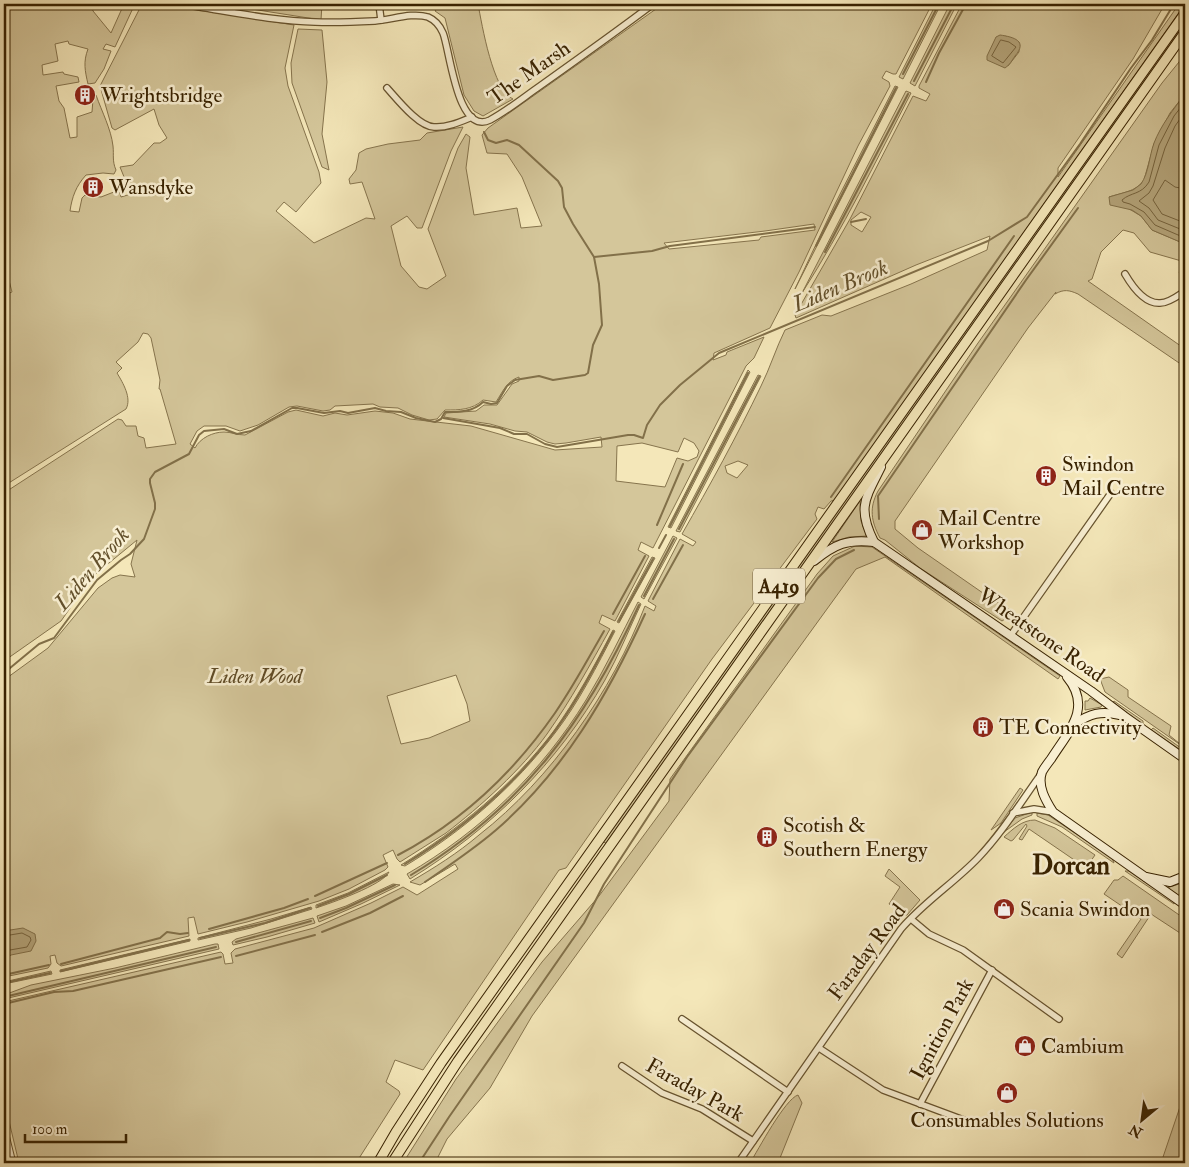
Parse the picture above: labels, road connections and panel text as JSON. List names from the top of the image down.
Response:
{
  "streets": {
    "highway": ["A419"],
    "main road": ["Wheatstone Road", "Faraday Road"],
    "street": ["The Marsh", "Ignition Park", "Faraday Park"]
  },
  "crossings": [
    ["Wheatstone Road", "Faraday Road"],
    ["Faraday Road", "Ignition Park"],
    ["Faraday Road", "Faraday Park"]
  ],
  "districts": ["Dorcan"],
  "water": ["Liden Brook"],
  "parks": ["Liden Wood"],
  "places": {
    "building": [
      "Wrightsbridge",
      "Wansdyke",
      "Swindon Mail Centre",
      "TE Connectivity",
      "Scotish & Southern Energy"
    ],
    "shop": [
      "Mail Centre Workshop",
      "Scania Swindon",
      "Cambium",
      "Consumables Solutions"
    ]
  },
  "scale_bar": "100 m",
  "north": "bottom left"
}
